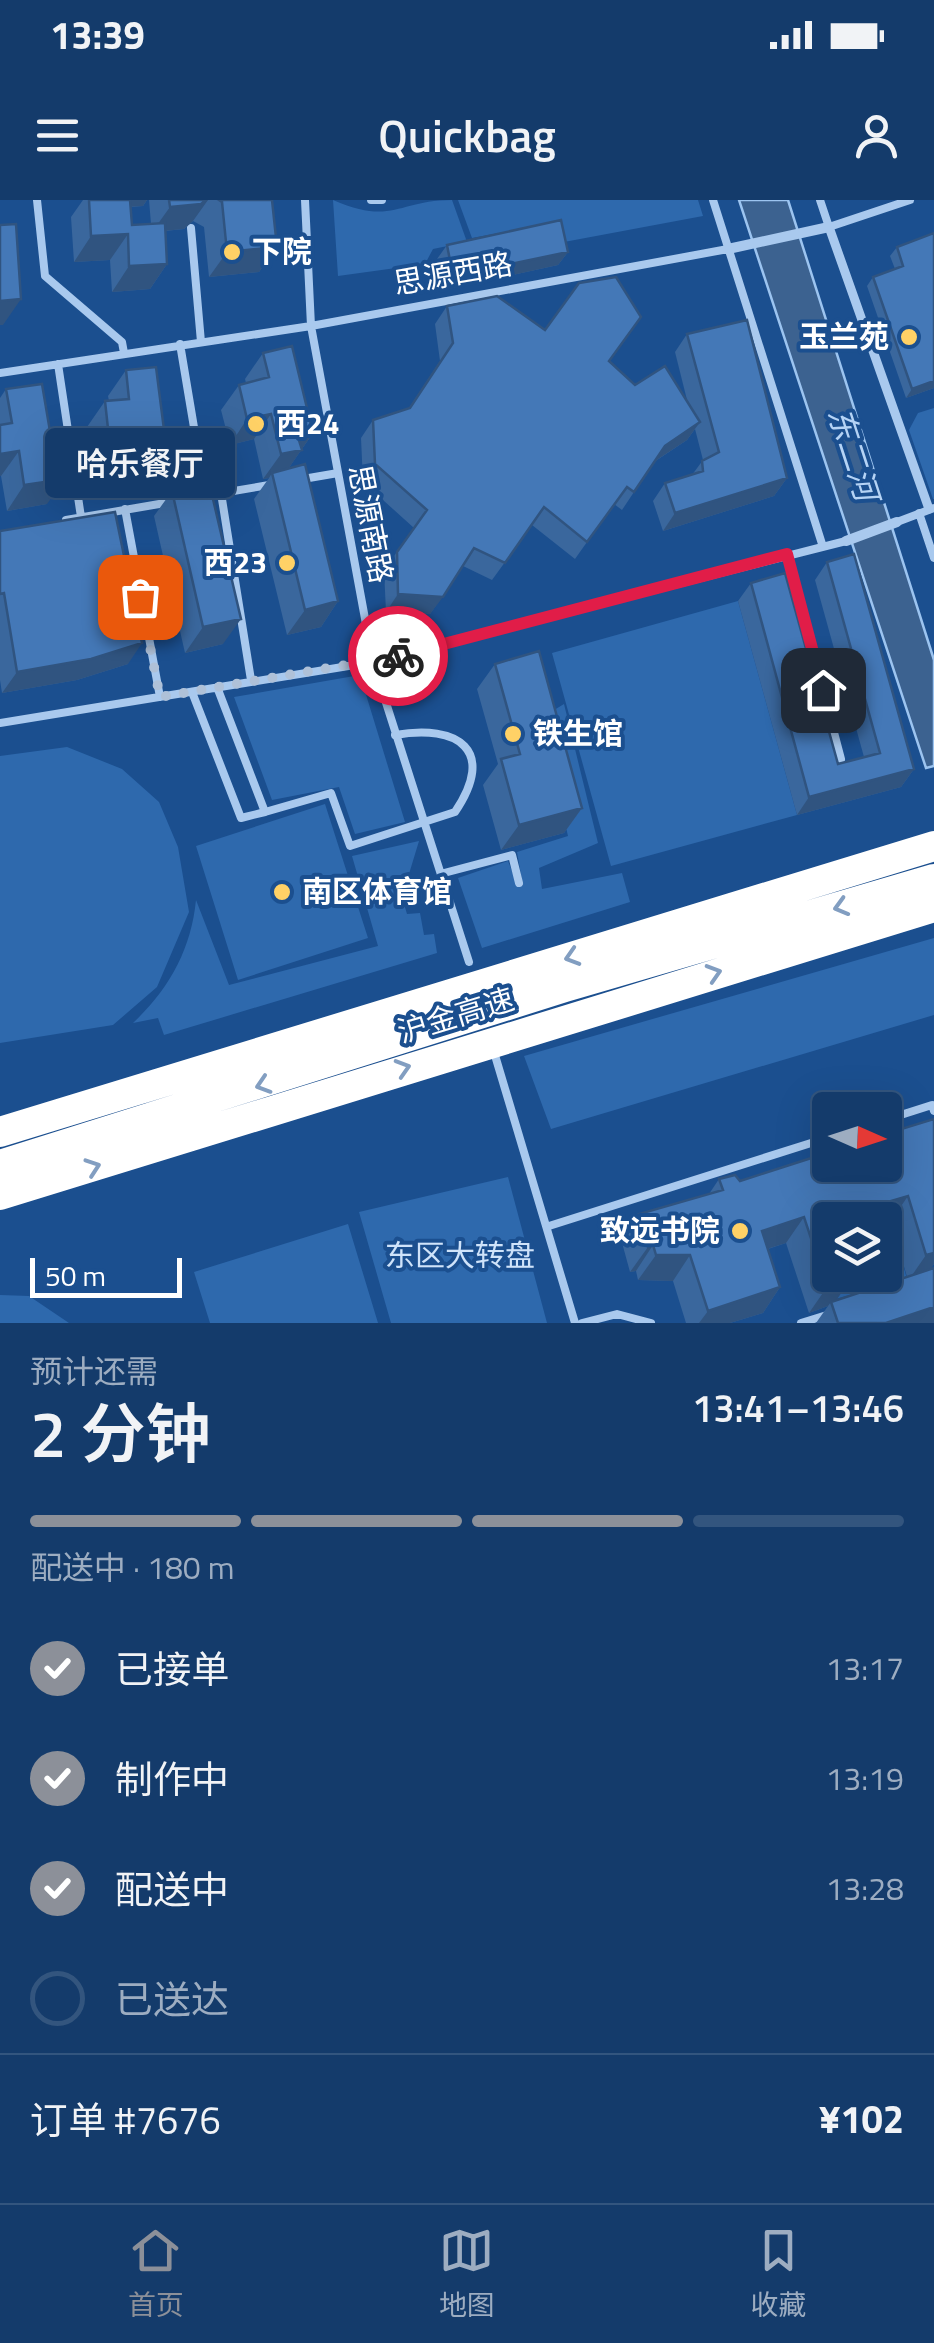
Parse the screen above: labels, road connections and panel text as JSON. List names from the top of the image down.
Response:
{
  "streets": {
    "highway": ["沪金高速"],
    "street": ["思源西路"],
    "lane": ["思源南路"]
  },
  "crossings": [
    ["思源西路", "思源南路"]
  ],
  "water": ["东二河"],
  "parks": ["东区大转盘"],
  "places": [
    "下院",
    "玉兰苑",
    "西24",
    "西23",
    "哈乐餐厅",
    "铁生馆",
    "南区体育馆",
    "致远书院"
  ],
  "scale_bar": "50 m",
  "north": "right",
  "page": {
    "status": "13:39",
    "header": "Quickbag",
    "bubble": "哈乐餐厅",
    "scale": "50 m",
    "heading": ["2 分钟", "预计还需", "13:41–13:46"],
    "panel": ["订单 #7676", "¥102"],
    "bar": "配送中 · 180 m",
    "list": [
      ["已接单", "13:17"],
      ["制作中", "13:19"],
      ["配送中", "13:28"],
      "已送达"
    ],
    "tabs": ["首页", "地图", "收藏"]
  }
}
